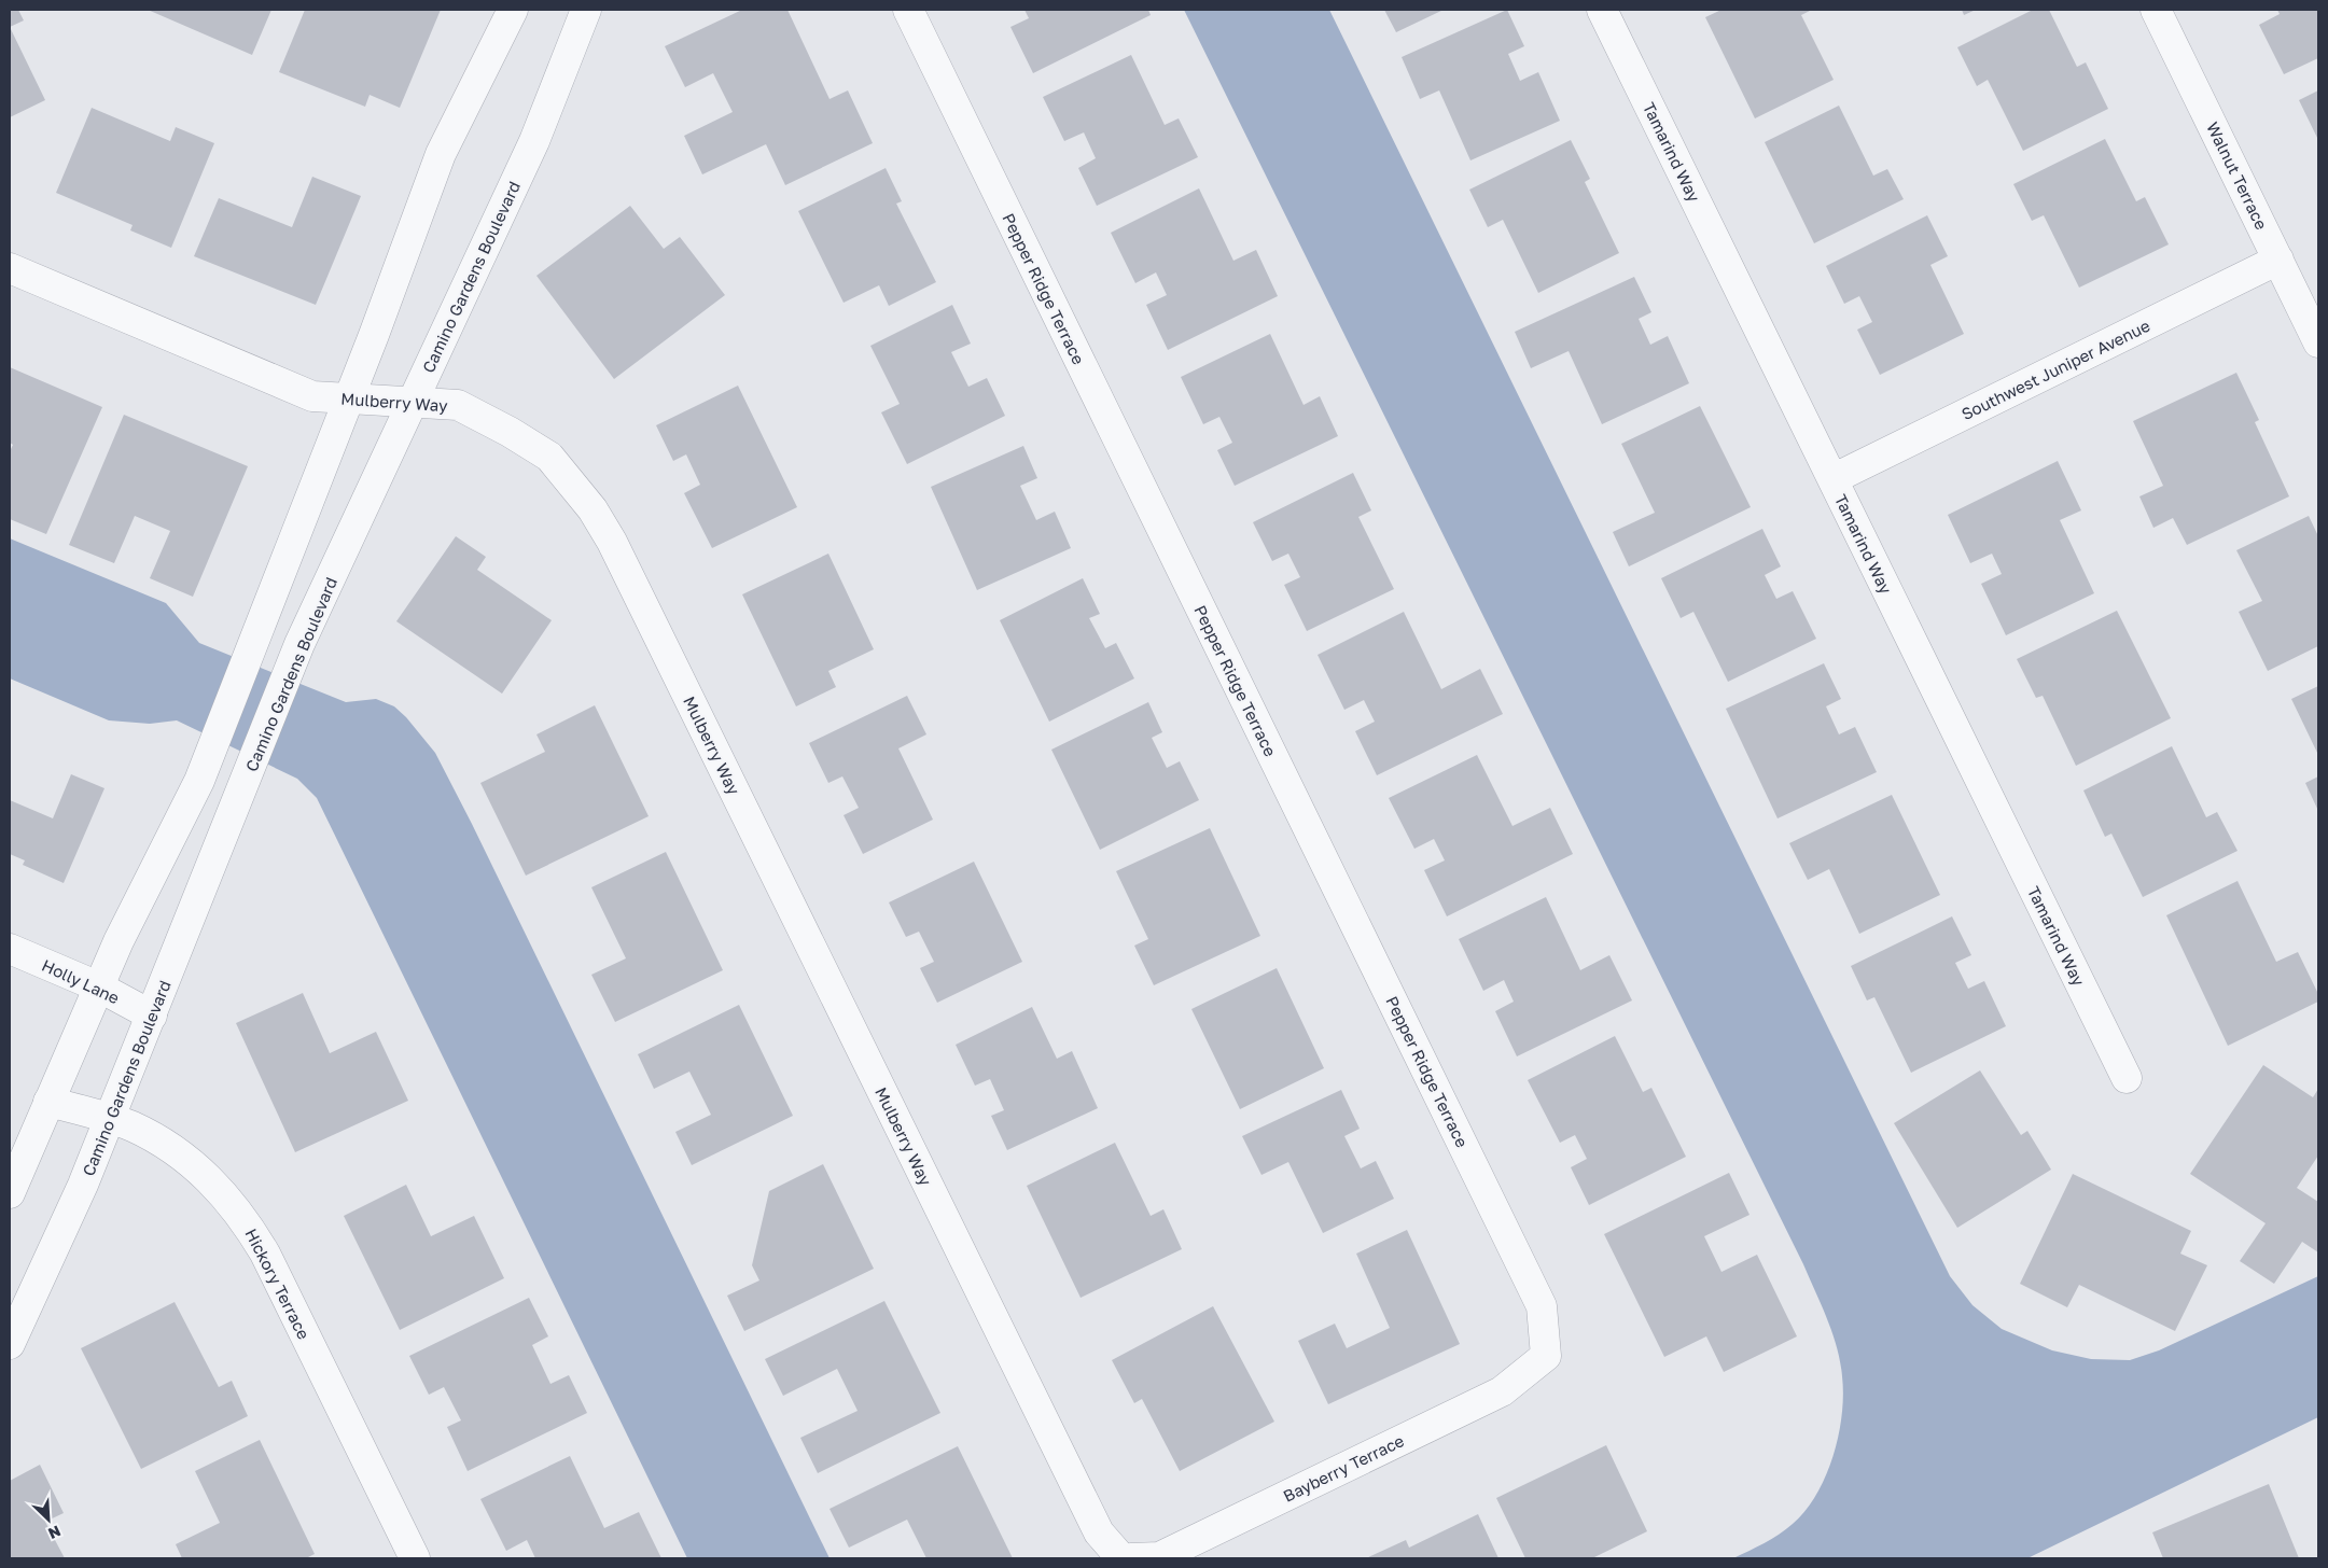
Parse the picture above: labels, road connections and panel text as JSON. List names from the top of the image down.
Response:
{
  "streets": {
    "street": [
      "Tamarind Way",
      "Walnut Terrace",
      "Camino Gardens Boulevard",
      "Pepper Ridge Terrace",
      "Southwest Juniper Avenue",
      "Mulberry Way",
      "Holly Lane",
      "Hickory Terrace",
      "Bayberry Terrace"
    ]
  },
  "crossings": [
    ["Tamarind Way", "Southwest Juniper Avenue"],
    ["Walnut Terrace", "Southwest Juniper Avenue"],
    ["Camino Gardens Boulevard", "Mulberry Way"],
    ["Camino Gardens Boulevard", "Holly Lane"],
    ["Camino Gardens Boulevard", "Hickory Terrace"],
    ["Pepper Ridge Terrace", "Bayberry Terrace"]
  ],
  "north": "bottom right"
}
